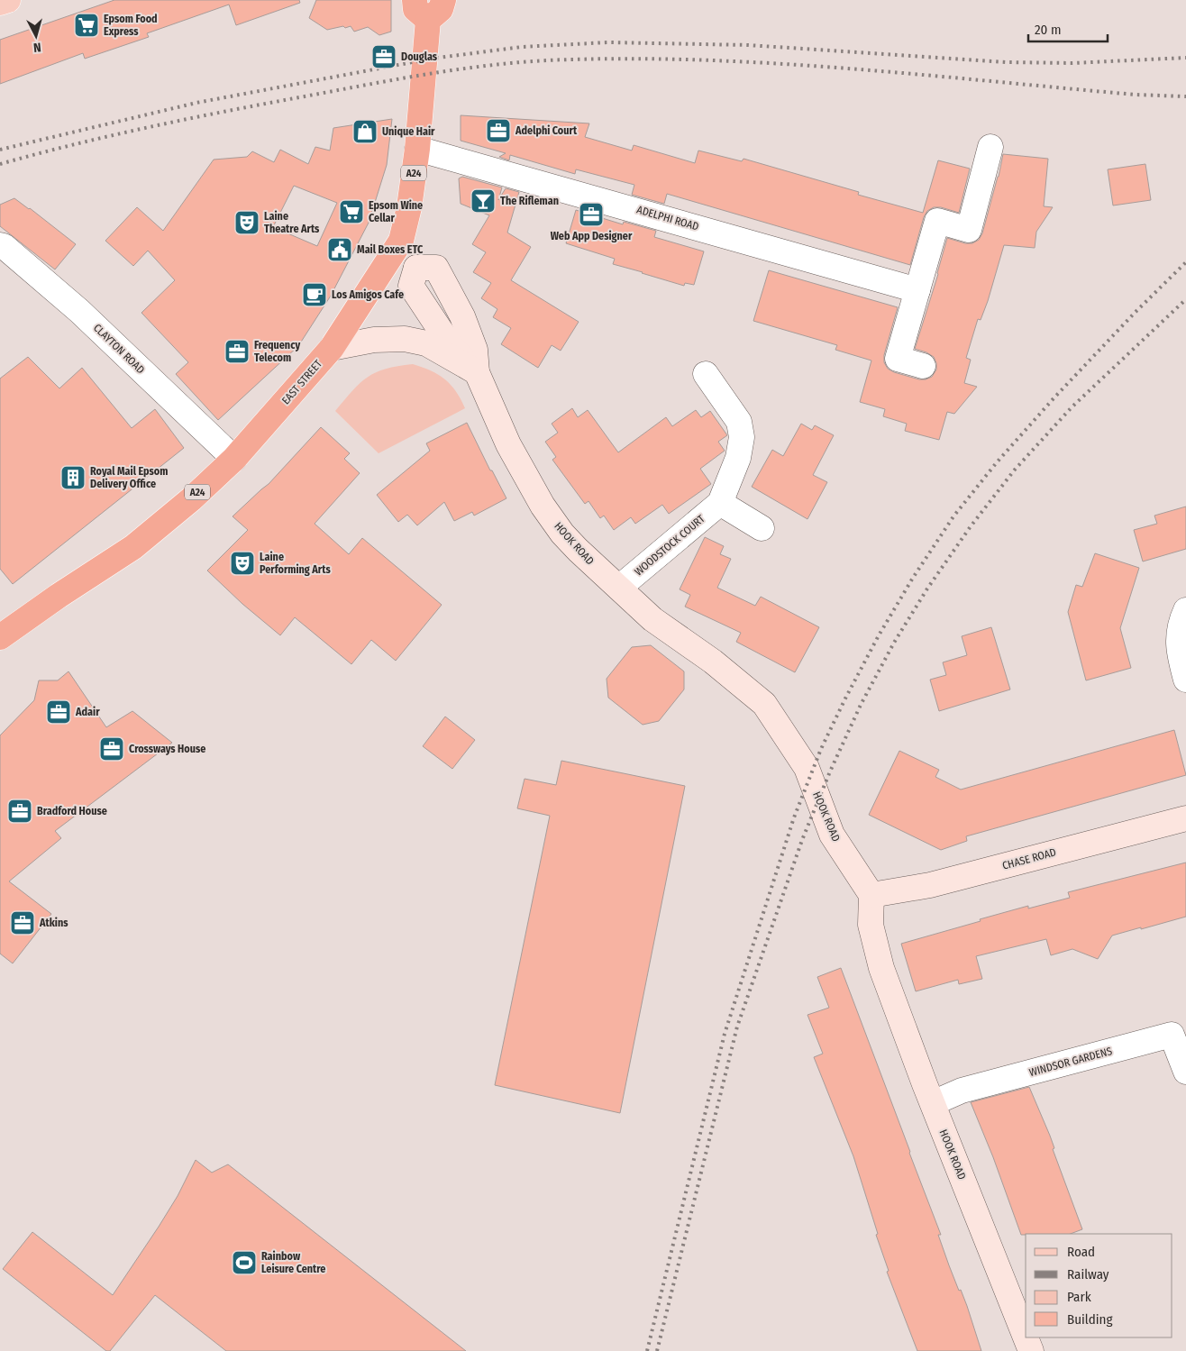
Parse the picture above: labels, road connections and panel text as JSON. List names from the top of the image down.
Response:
{
  "streets": {
    "highway": ["A24", "EAST STREET"],
    "main road": ["HOOK ROAD", "CHASE ROAD"],
    "street": [
      "ADELPHI ROAD",
      "CLAYTON ROAD",
      "WOODSTOCK COURT",
      "WINDSOR GARDENS"
    ]
  },
  "crossings": [
    ["ADELPHI ROAD", "EAST STREET"],
    ["CLAYTON ROAD", "EAST STREET"],
    ["EAST STREET", "HOOK ROAD"],
    ["HOOK ROAD", "WOODSTOCK COURT"],
    ["HOOK ROAD", "CHASE ROAD"],
    ["HOOK ROAD", "WINDSOR GARDENS"]
  ],
  "places": {
    "supermarket": ["Epsom Food Express", "Epsom Wine Cellar"],
    "office": [
      "Douglas",
      "Adelphi Court",
      "Web App Designer",
      "Frequency Telecom",
      "Adair",
      "Crossways House",
      "Bradford House",
      "Atkins"
    ],
    "shop": ["Unique Hair"],
    "bar": ["The Rifleman"],
    "theatre": ["Laine Theatre Arts", "Laine Performing Arts"],
    "public building": ["Mail Boxes ETC"],
    "cafe": ["Los Amigos Cafe"],
    "building": ["Royal Mail Epsom Delivery Office"],
    "sports": ["Rainbow Leisure Centre"]
  },
  "legend": [
    "Road",
    "Railway",
    "Park",
    "Building"
  ],
  "scale_bar": "20 m",
  "north": "bottom"
}
